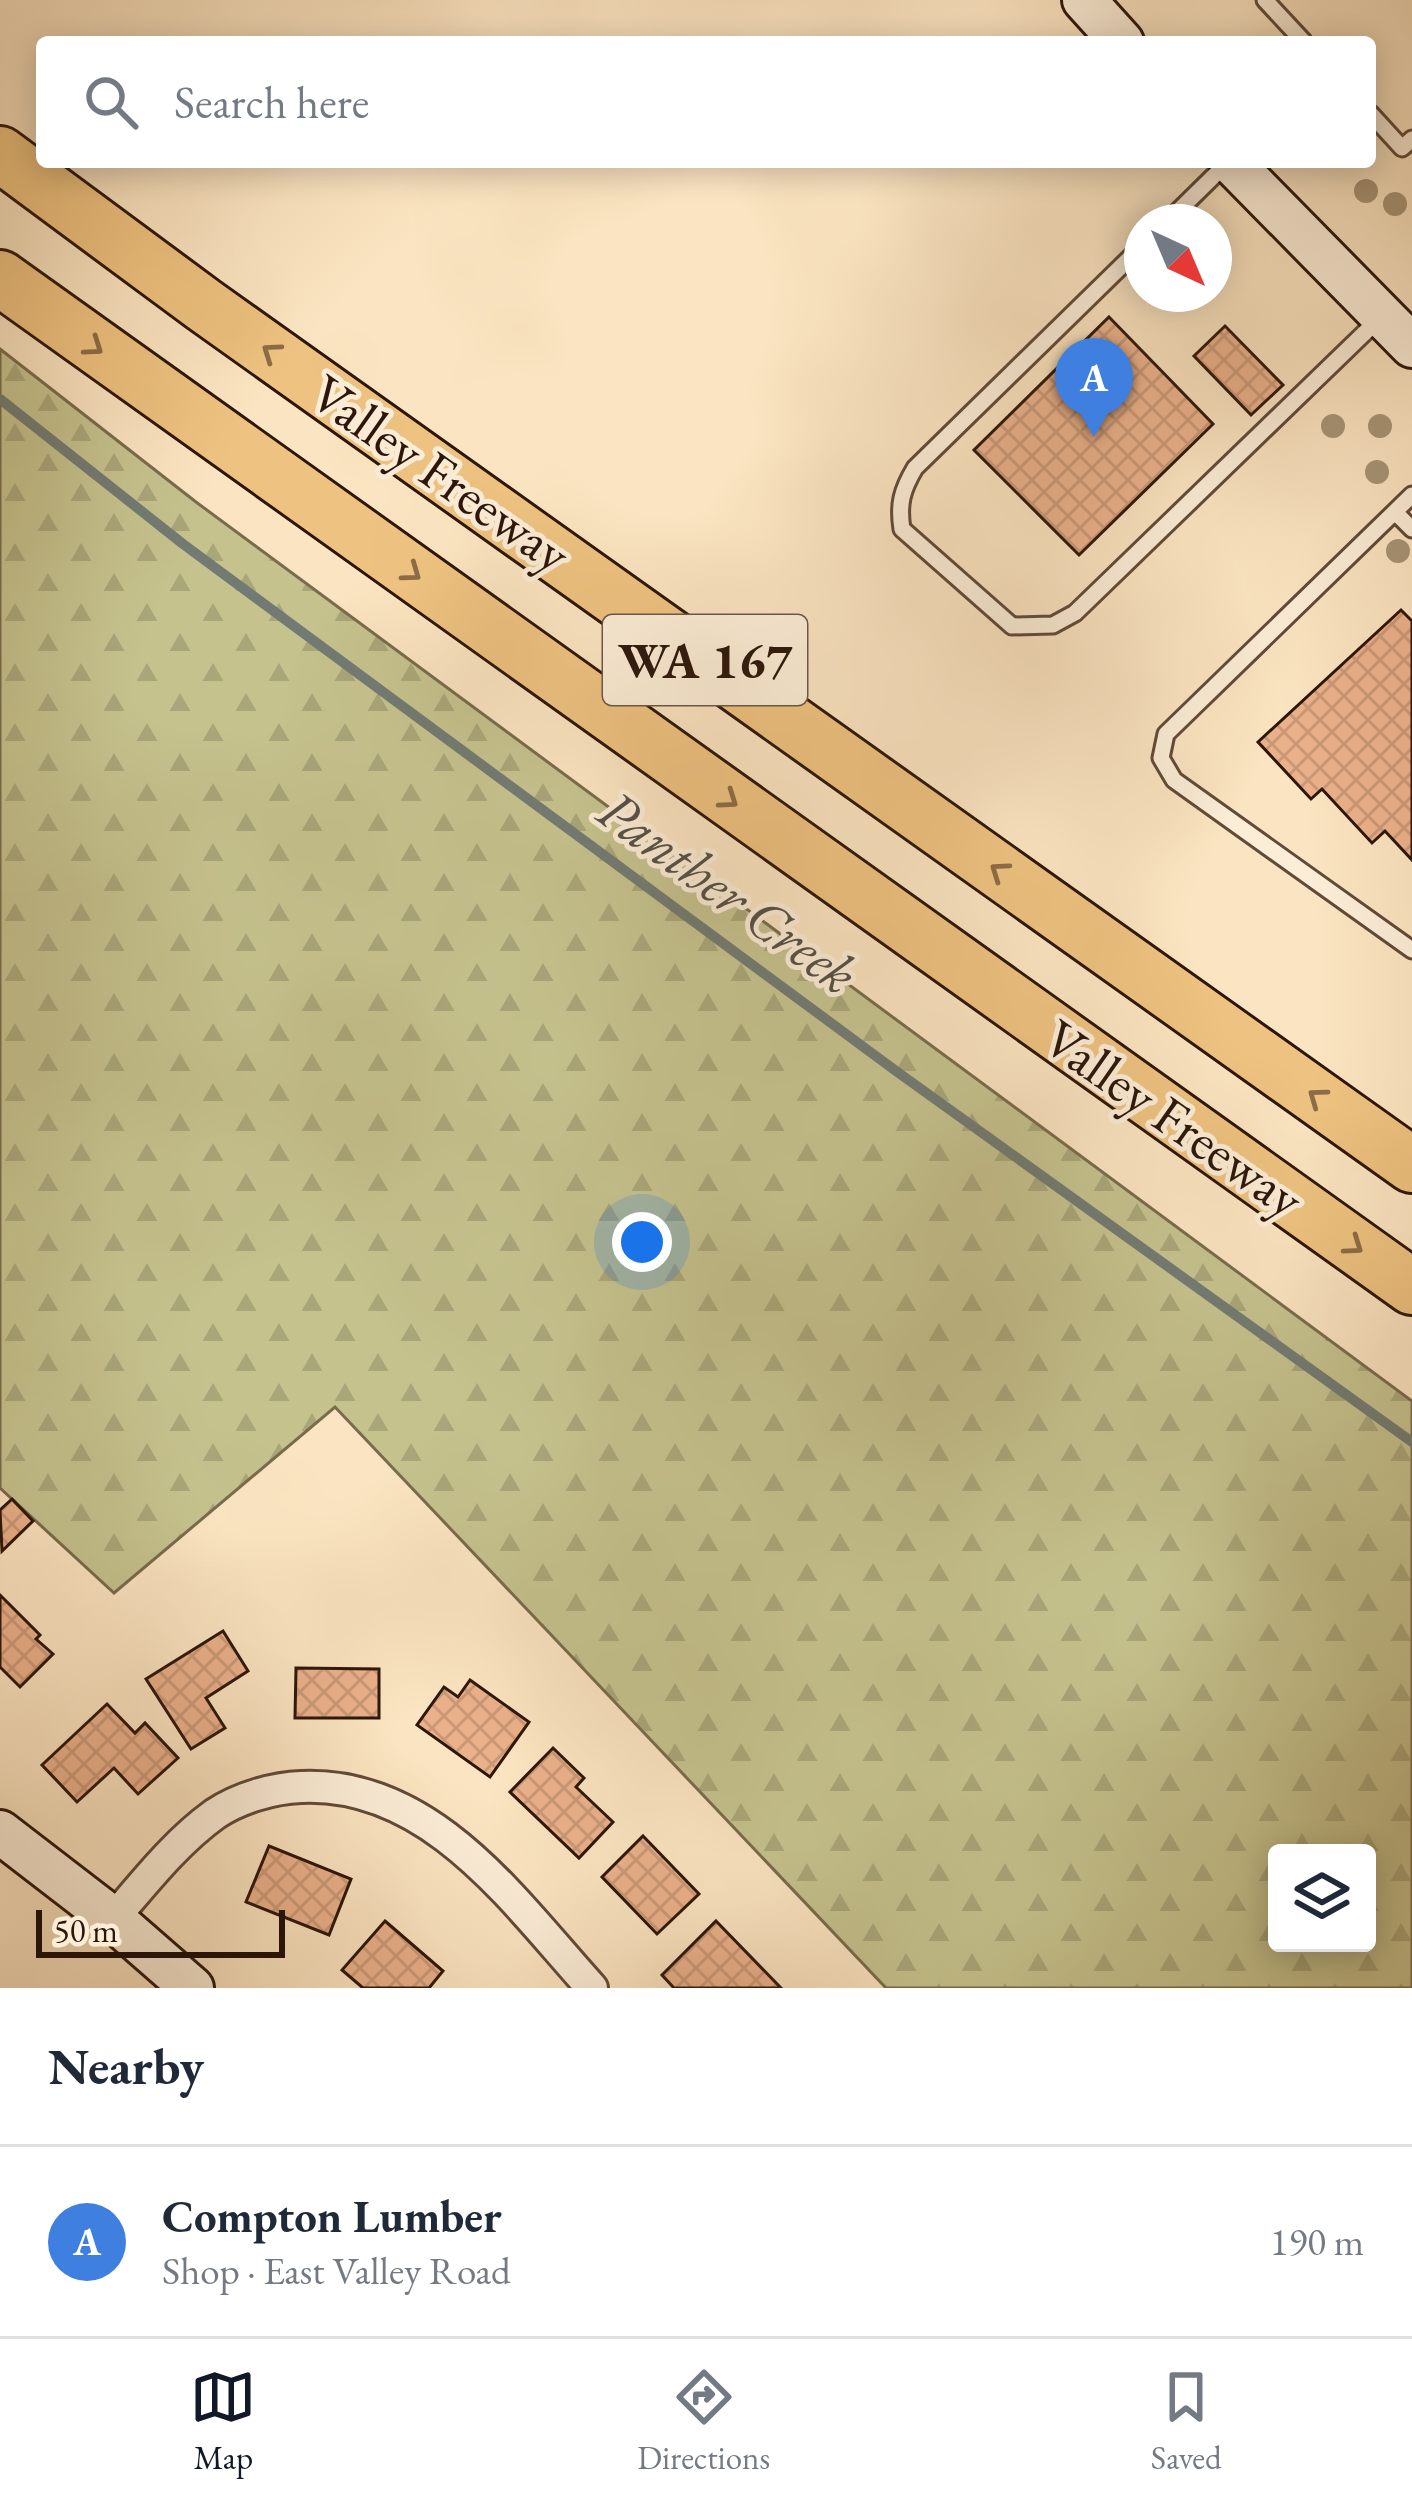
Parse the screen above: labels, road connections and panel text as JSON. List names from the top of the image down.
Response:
{
  "streets": {
    "highway": ["Valley Freeway", "WA 167"]
  },
  "water": ["Panther Creek"],
  "scale_bar": "50 m",
  "north": "bottom right",
  "page": {
    "search": "Search here",
    "pins": "A",
    "scale": "50 m",
    "heading": "Nearby",
    "list": [
      {
        "mark": "A",
        "name": "Compton Lumber",
        "note": "Shop · East Valley Road",
        "value": "190 m"
      }
    ],
    "nav": ["Map", "Directions", "Saved"]
  }
}
